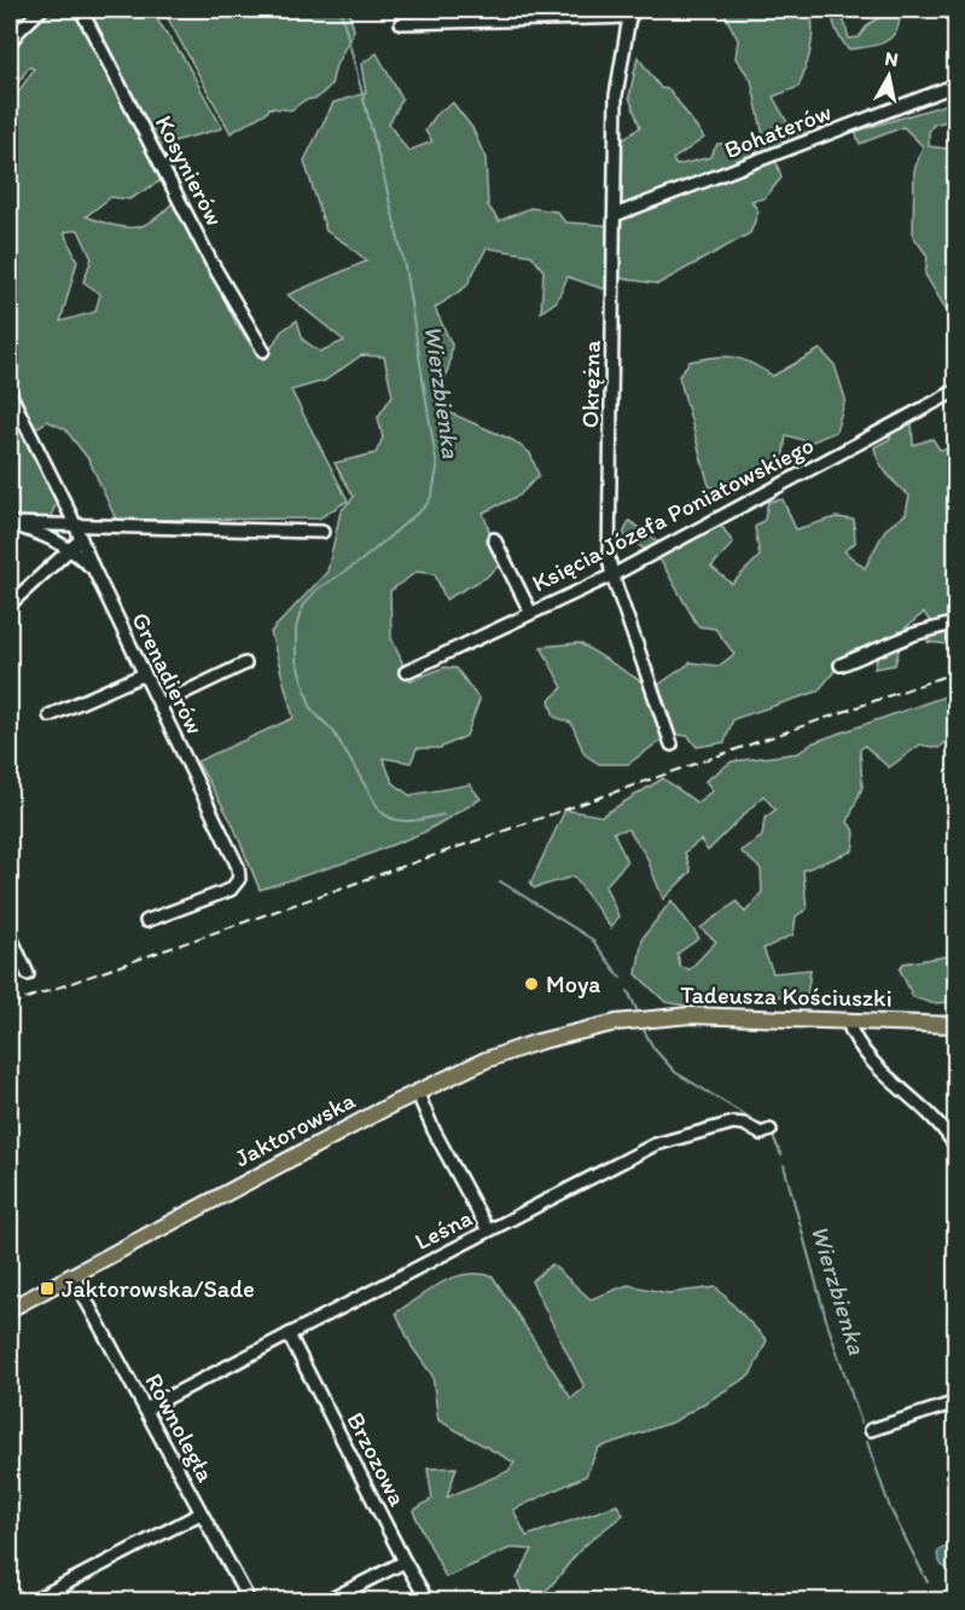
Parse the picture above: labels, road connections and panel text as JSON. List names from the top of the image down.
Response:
{
  "streets": {
    "main road": ["Tadeusza Kościuszki", "Jaktorowska"],
    "street": [
      "Bohaterów",
      "Kosynierów",
      "Okrężna",
      "Księcia Józefa Poniatowskiego",
      "Grenadierów",
      "Leśna",
      "Równoległa",
      "Brzozowa"
    ]
  },
  "crossings": [
    ["Bohaterów", "Okrężna"],
    ["Okrężna", "Księcia Józefa Poniatowskiego"],
    ["Tadeusza Kościuszki", "Jaktorowska"],
    ["Jaktorowska", "Równoległa"],
    ["Leśna", "Równoległa"],
    ["Leśna", "Brzozowa"]
  ],
  "water": ["Wierzbienka"],
  "places": {
    "other": ["Moya"],
    "transit": ["Jaktorowska/Sade"]
  },
  "north": "top"
}
